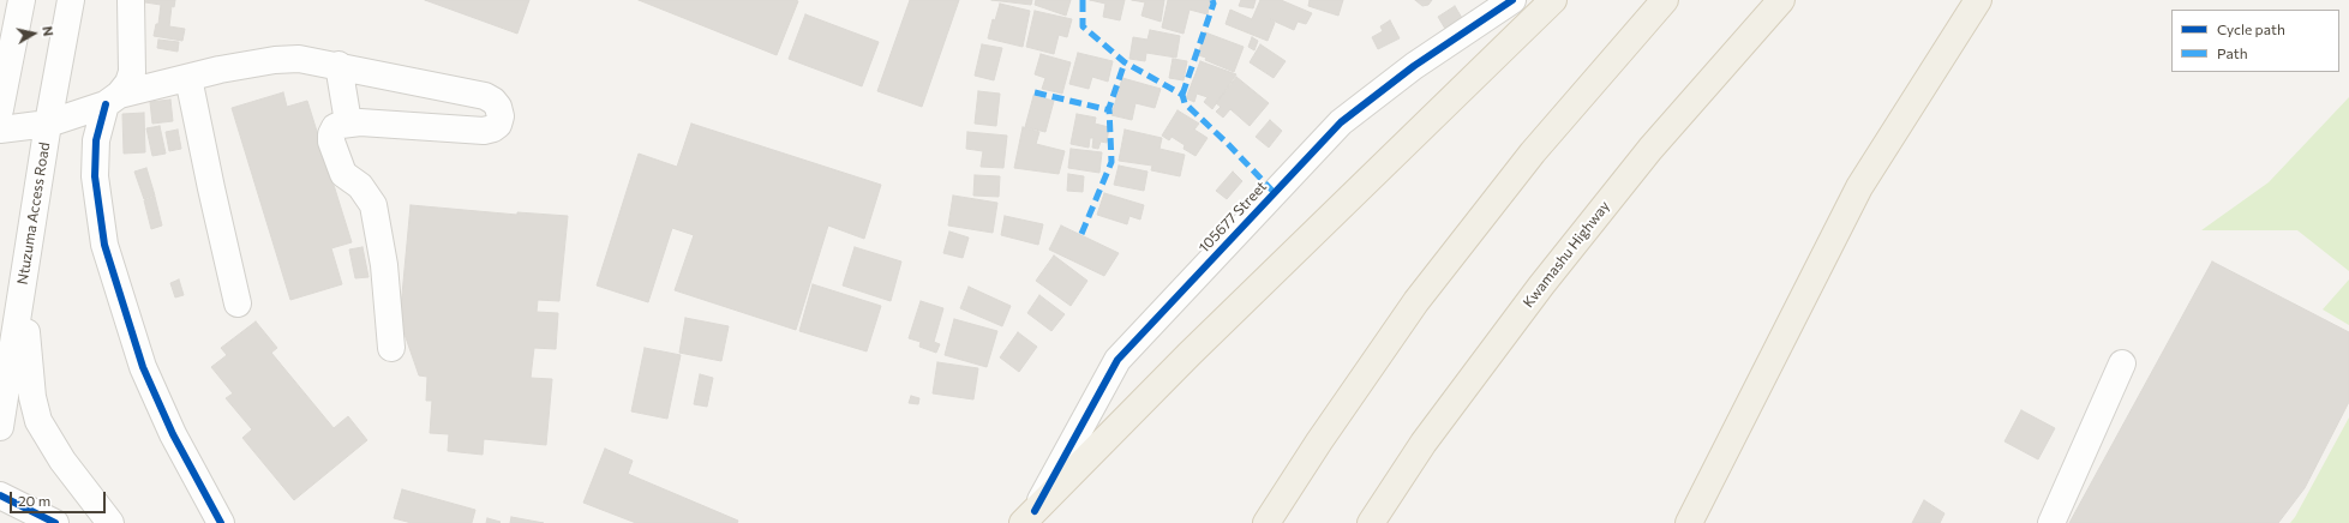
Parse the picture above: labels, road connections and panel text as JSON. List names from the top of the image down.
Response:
{
  "streets": {
    "main road": ["Kwamashu Highway"],
    "street": ["Ntuzuma Access Road", "105677 Street"]
  },
  "legend": ["Cycle path", "Path"],
  "scale_bar": "20 m",
  "north": "right"
}
